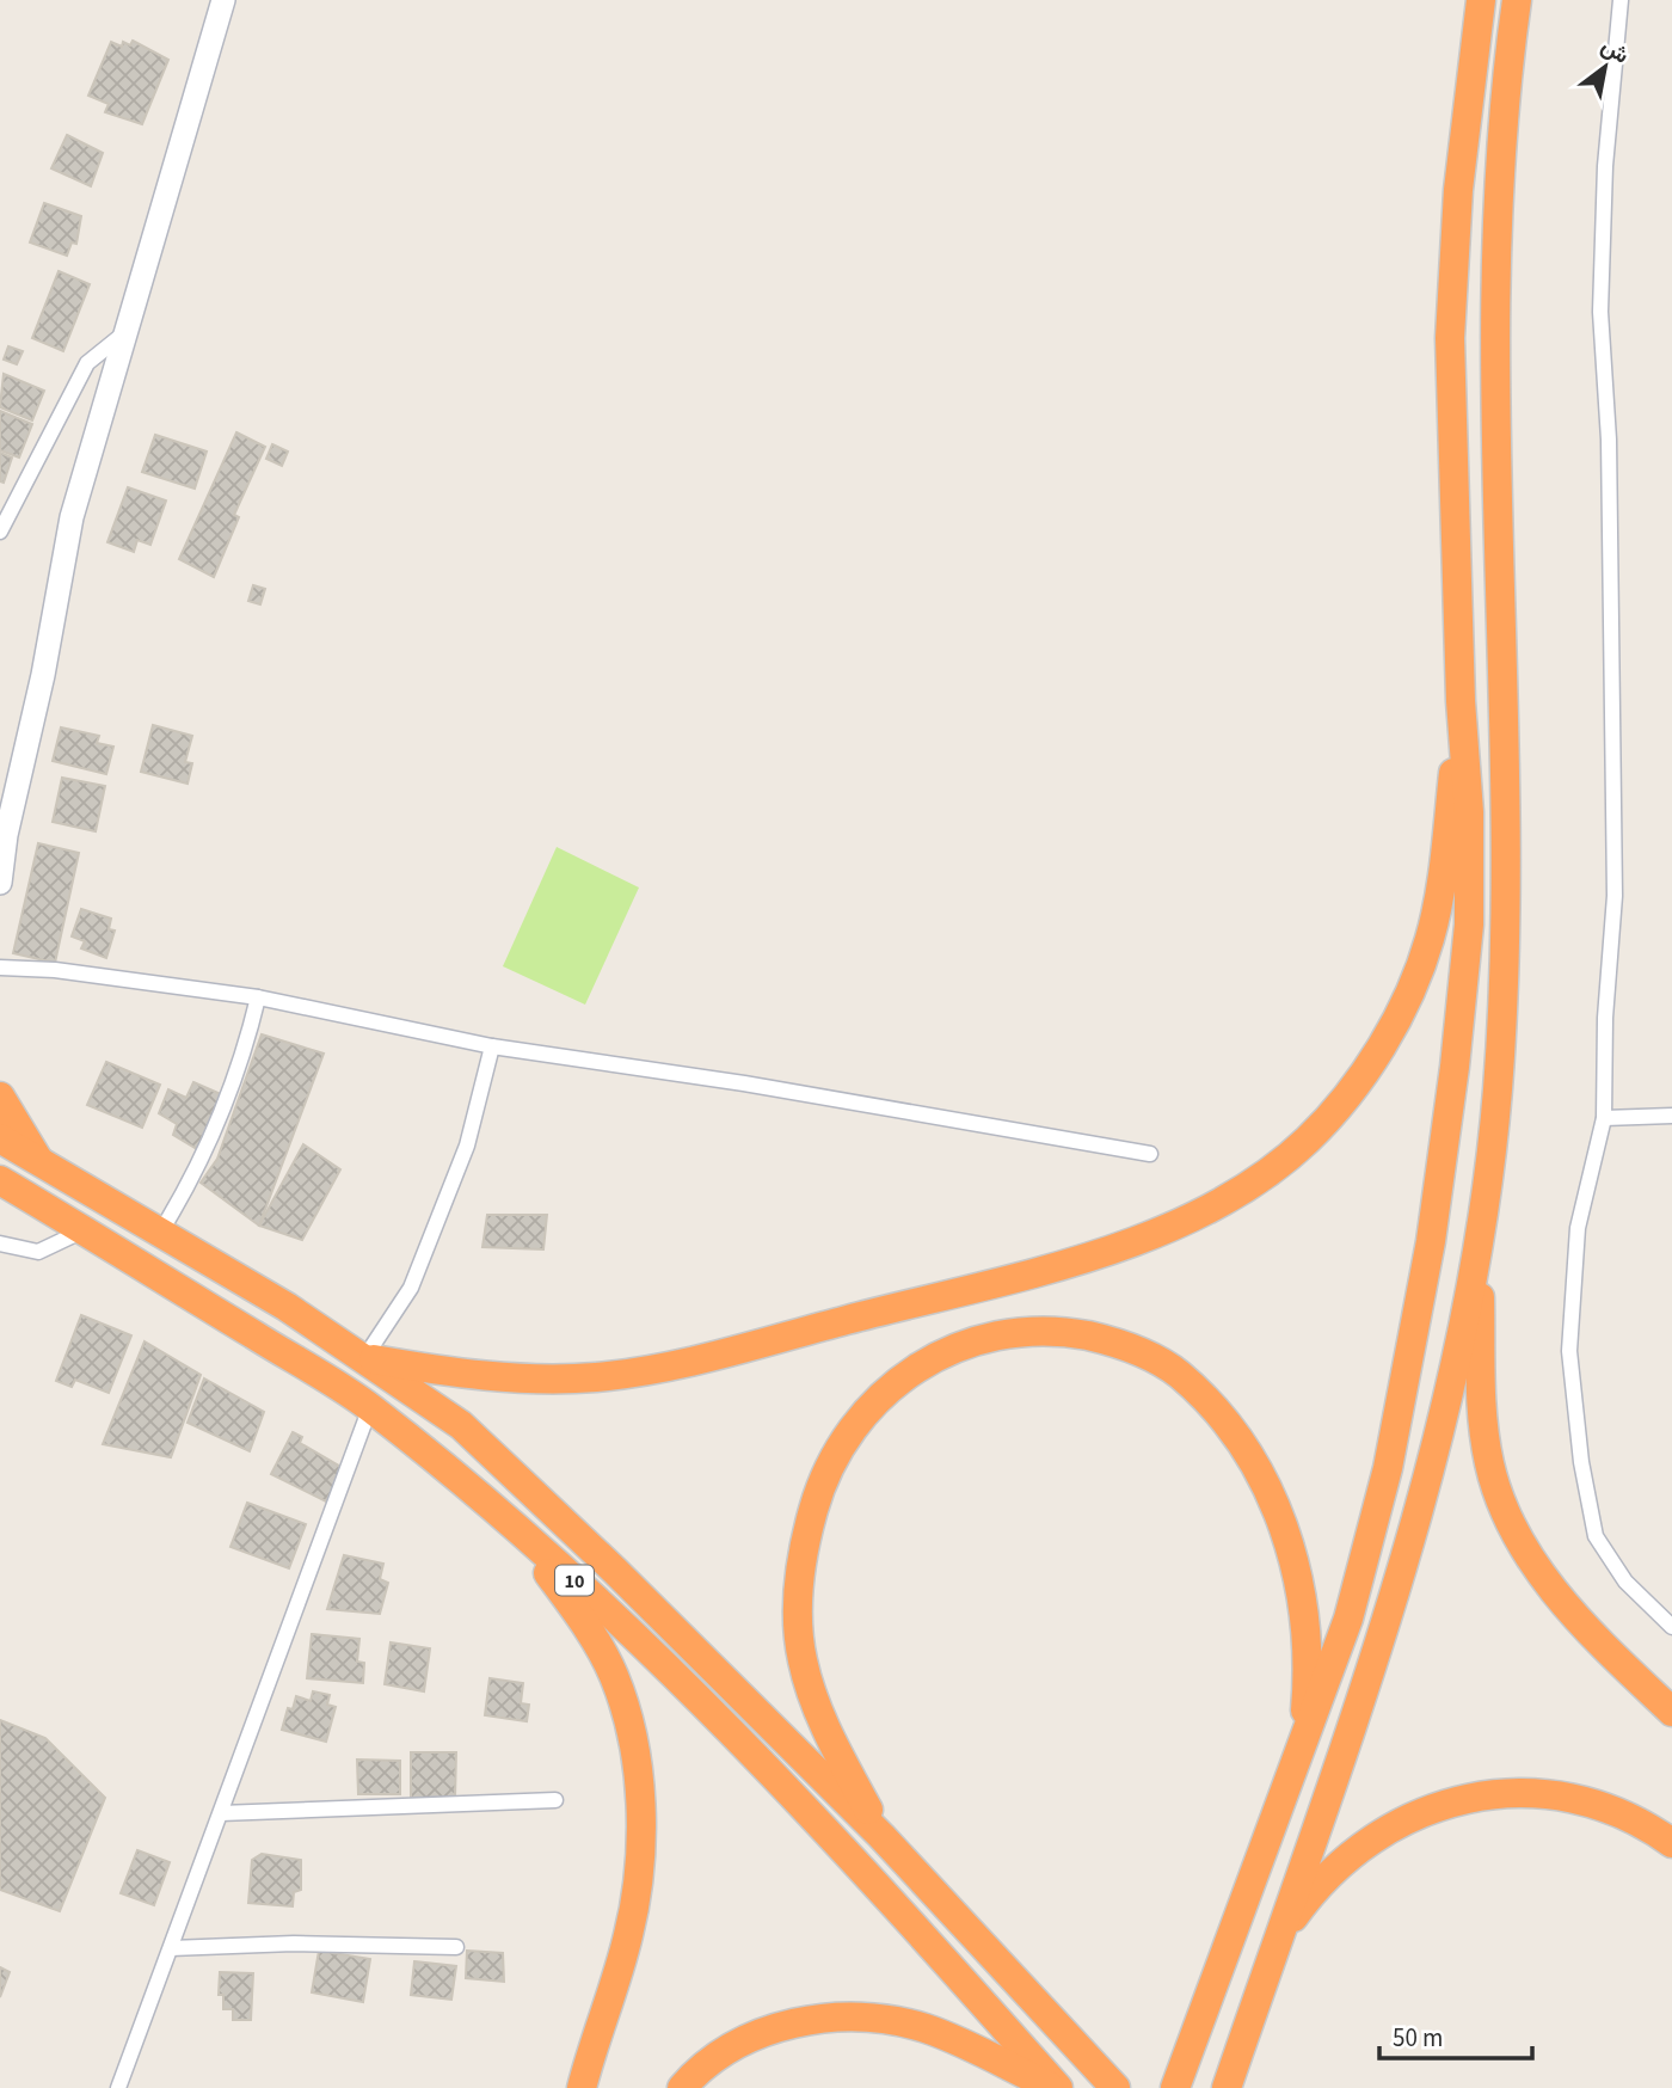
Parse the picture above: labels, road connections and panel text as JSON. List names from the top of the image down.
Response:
{
  "streets": {
    "highway": ["10"]
  },
  "scale_bar": "50 m",
  "north": "top right"
}
